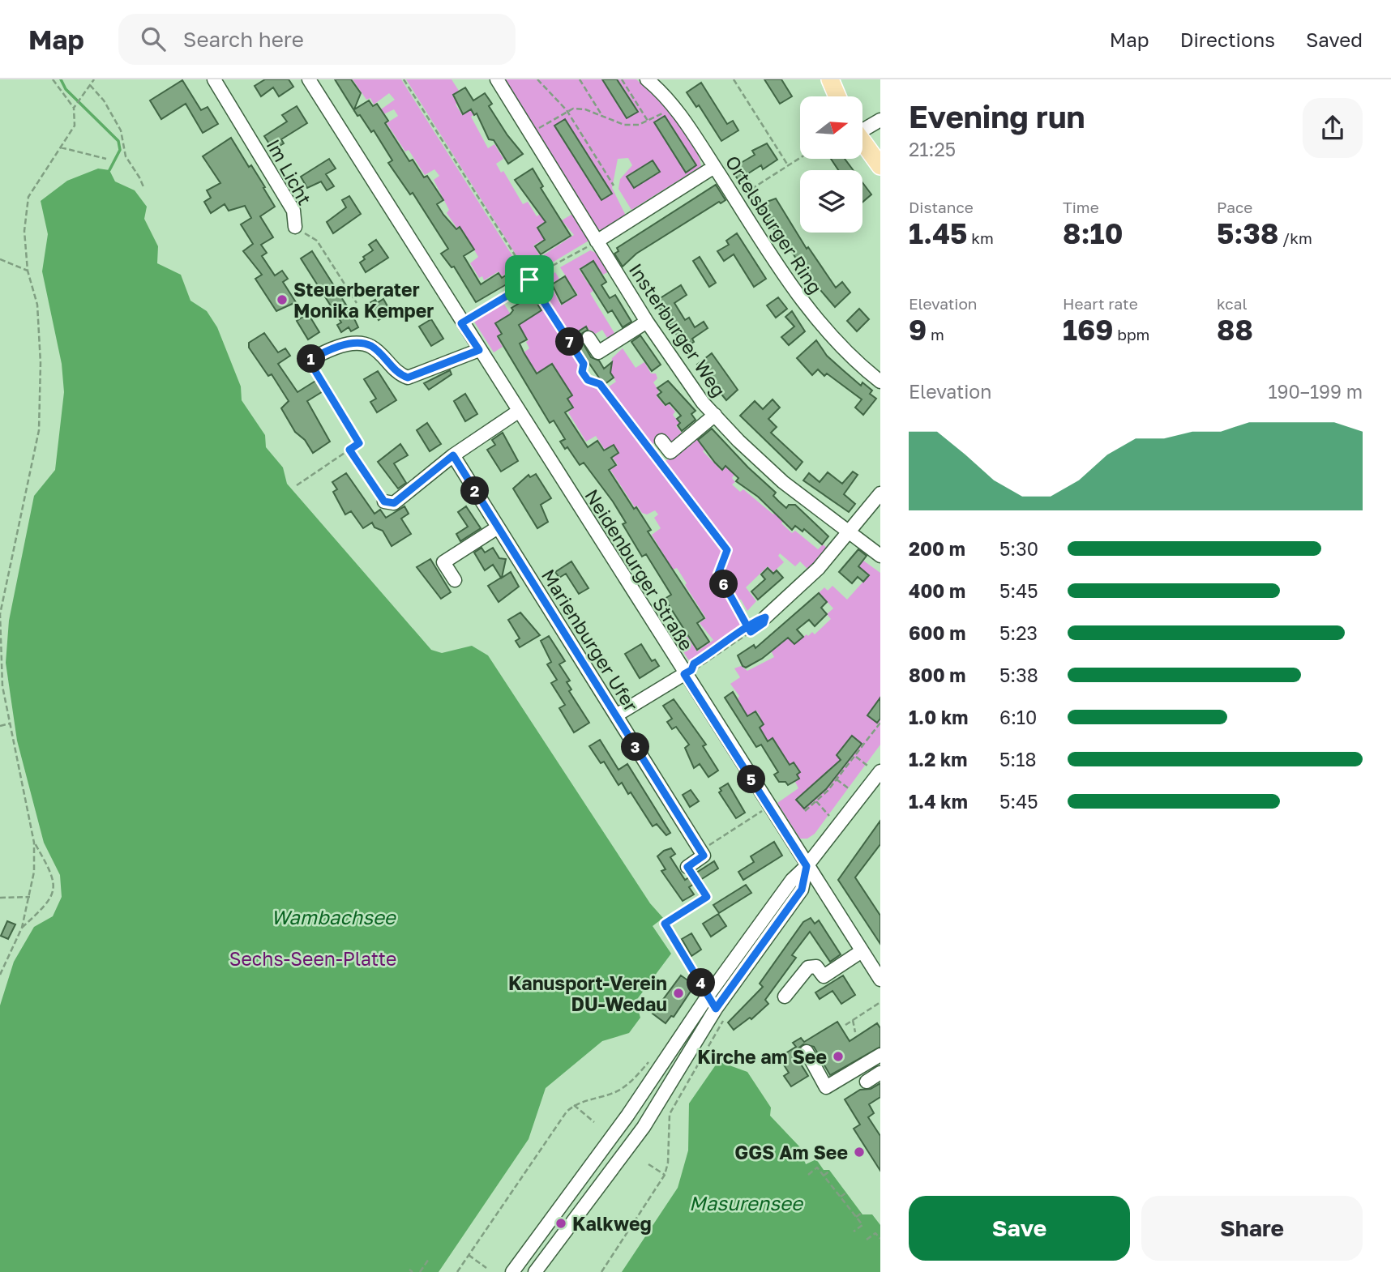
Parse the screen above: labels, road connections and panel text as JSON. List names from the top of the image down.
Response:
{
  "streets": {
    "street": [
      "Im Licht",
      "Ortelsburger Ring",
      "Insterburger Weg",
      "Neidenburger Straße",
      "Marienburger Ufer"
    ]
  },
  "water": ["Wambachsee", "Masurensee"],
  "parks": ["Sechs-Seen-Platte"],
  "places": [
    "Steuerberater Monika Kemper",
    "Kanusport-Verein DU-Wedau",
    "Kirche am See",
    "GGS Am See",
    "Kalkweg"
  ],
  "north": "right",
  "page": {
    "header": "Map",
    "search": "Search here",
    "nav": ["Map", "Directions", "Saved"],
    "heading": ["Evening run", "21:25"],
    "stats": [
      ["Distance", "1.45 km"],
      ["Time", "8:10"],
      ["Pace", "5:38 /km"],
      ["Elevation", "9 m"],
      ["Heart rate", "169 bpm"],
      ["kcal", "88"]
    ],
    "pins": [
      "7",
      "1",
      "2",
      "6",
      "3",
      "5",
      "4"
    ],
    "chart": ["Elevation", "190–199 m"],
    "list": [
      {
        "name": "200 m",
        "note": "5:30"
      },
      {
        "name": "400 m",
        "note": "5:45"
      },
      {
        "name": "600 m",
        "note": "5:23"
      },
      {
        "name": "800 m",
        "note": "5:38"
      },
      {
        "name": "1.0 km",
        "note": "6:10"
      },
      {
        "name": "1.2 km",
        "note": "5:18"
      },
      {
        "name": "1.4 km",
        "note": "5:45"
      }
    ],
    "buttons": ["Save", "Share"]
  }
}
